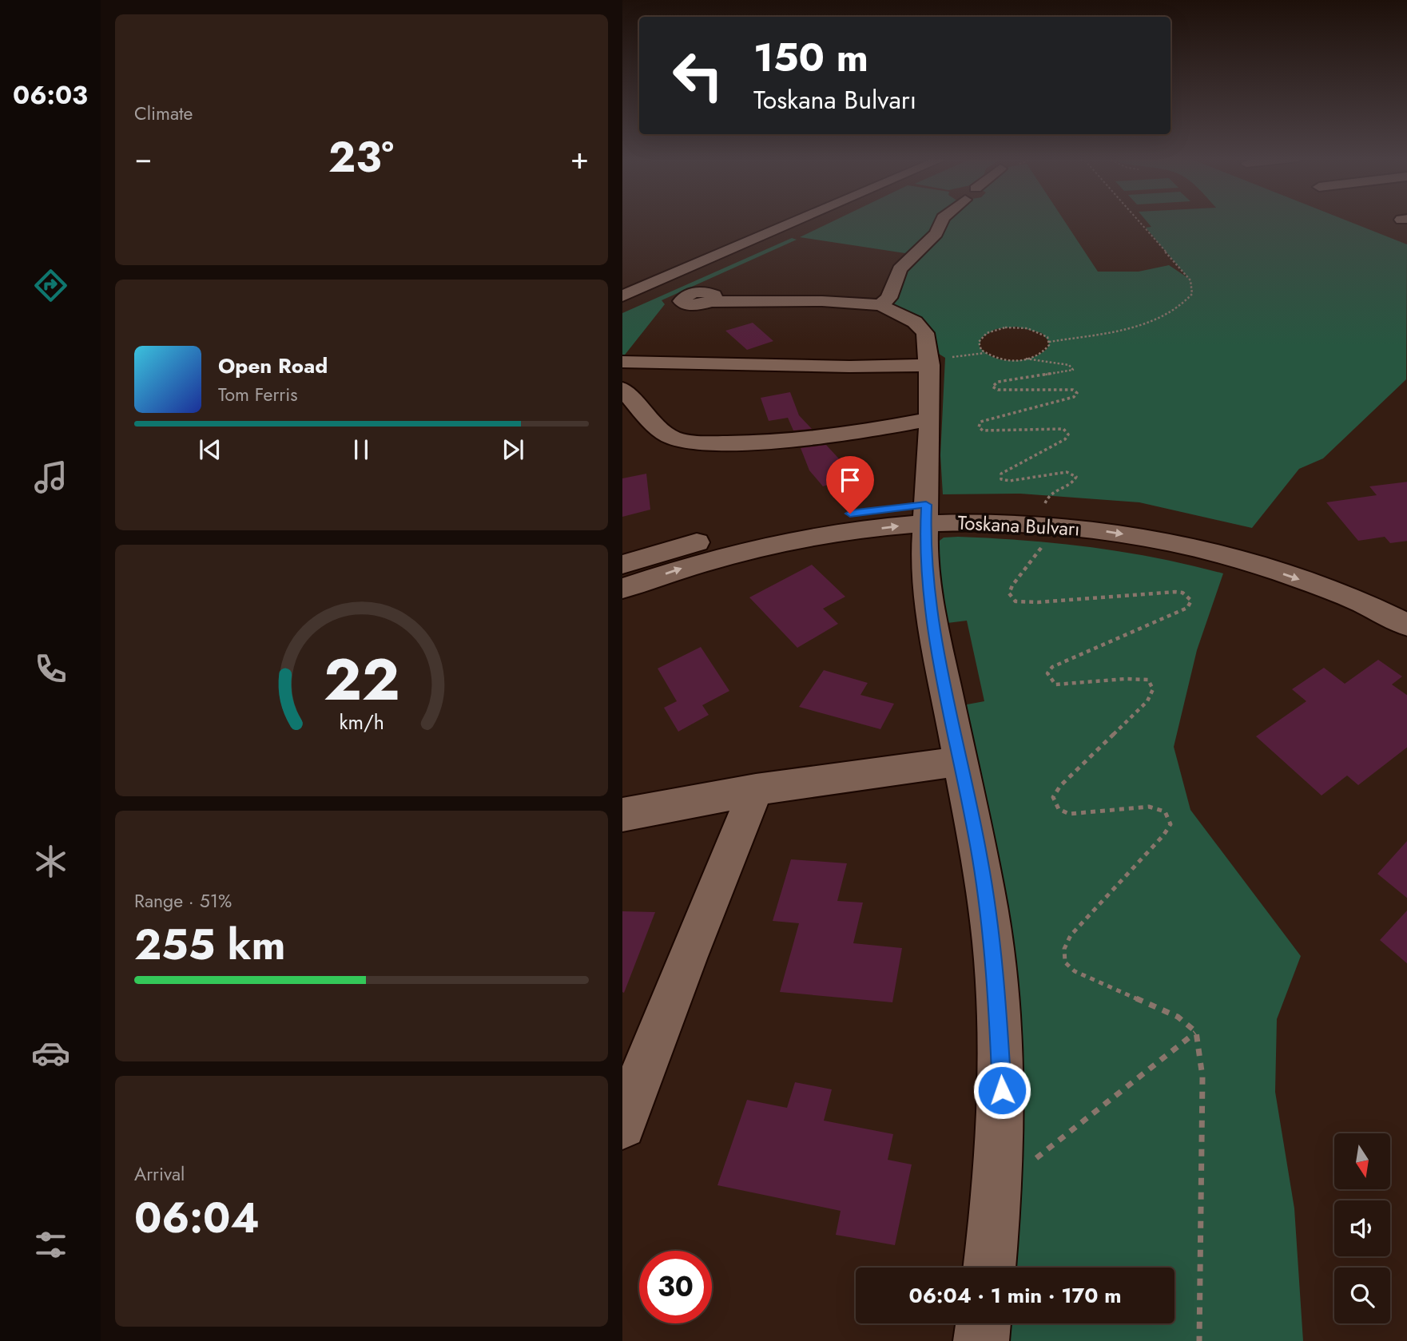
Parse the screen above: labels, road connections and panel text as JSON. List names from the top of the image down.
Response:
{
  "streets": {
    "street": ["Toskana Bulvarı"]
  },
  "north": "bottom",
  "page": {
    "tabs": "06:03",
    "tile": [
      "Climate",
      ["Range · 51%", "255 km"],
      ["Arrival", "06:04"]
    ],
    "turn": ["150 m", "Toskana Bulvarı"],
    "heat": ["−", "23°", "+"],
    "song": ["Open Road", "Tom Ferris"],
    "limit": "30",
    "trip": "06:04 · 1 min · 170 m",
    "gauge": ["22", "km/h"]
  }
}
